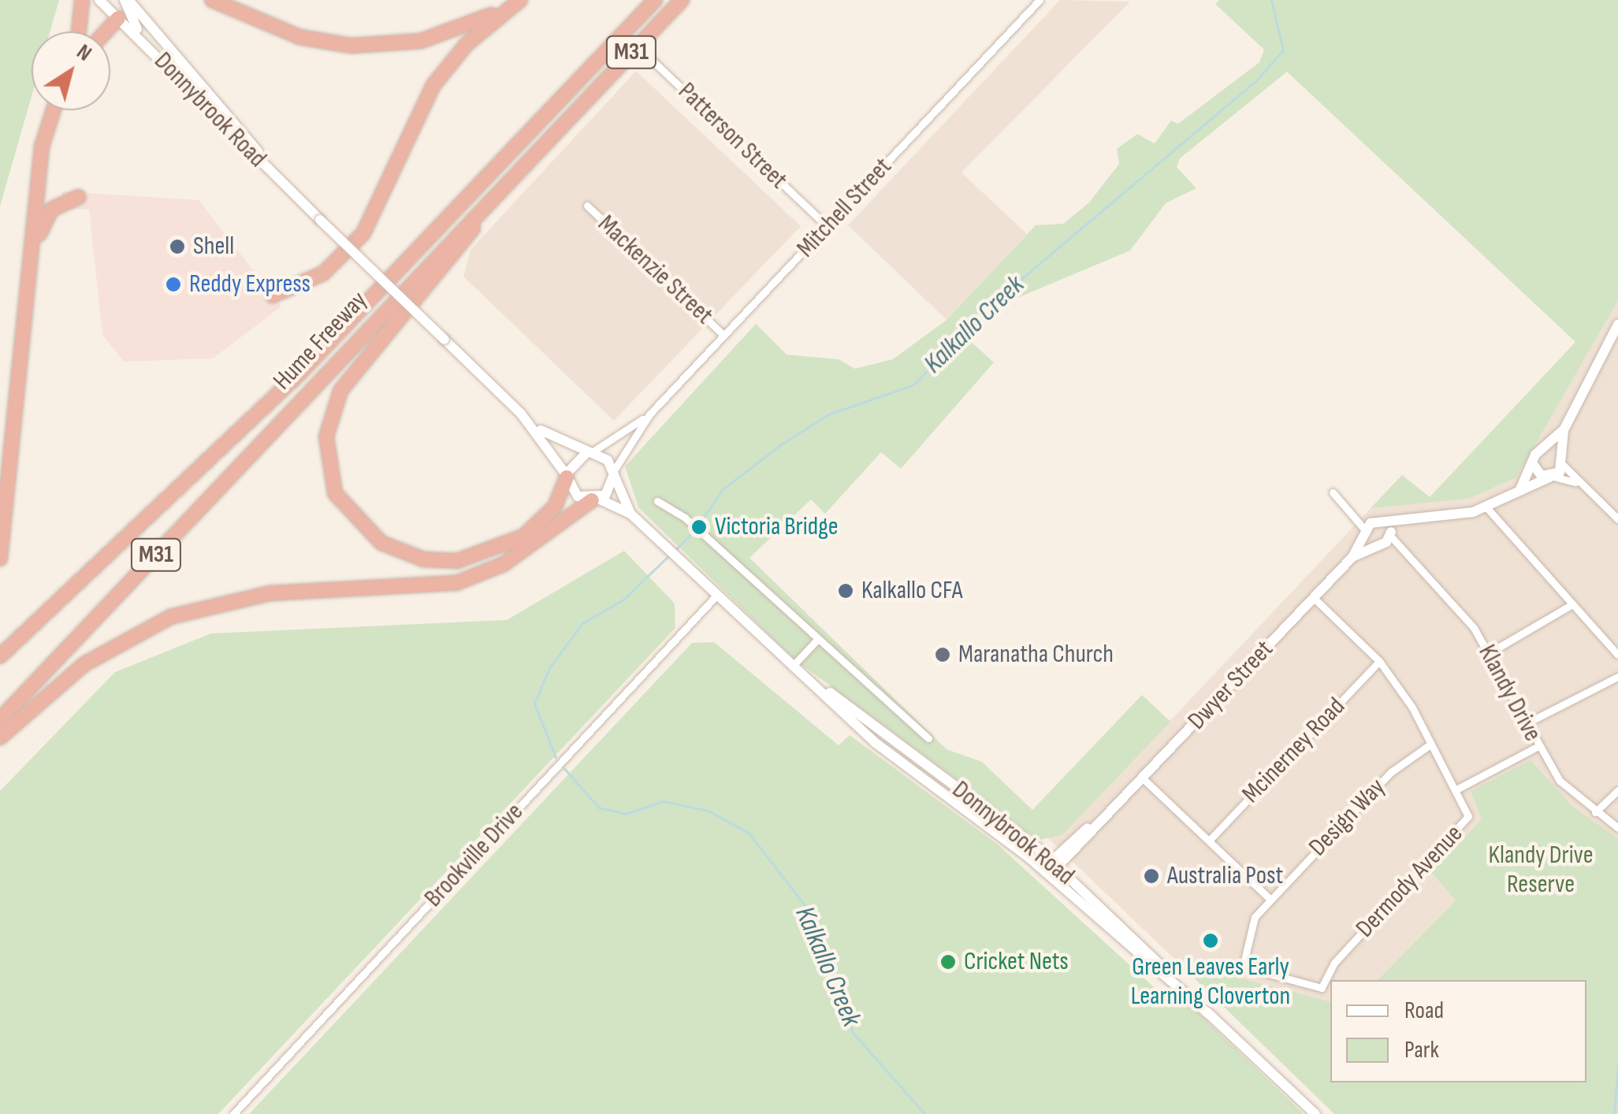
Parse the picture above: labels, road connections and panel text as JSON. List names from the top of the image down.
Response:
{
  "streets": {
    "highway": ["M31", "Hume Freeway"],
    "main road": ["Donnybrook Road", "Dwyer Street"],
    "street": [
      "Patterson Street",
      "Mitchell Street",
      "Mackenzie Street",
      "Klandy Drive",
      "Mcinerney Road",
      "Design Way",
      "Brookville Drive",
      "Dermody Avenue"
    ]
  },
  "crossings": [
    ["Donnybrook Road", "Mitchell Street"],
    ["Donnybrook Road", "Dwyer Street"],
    ["Donnybrook Road", "Brookville Drive"],
    ["Patterson Street", "Mitchell Street"],
    ["Patterson Street", "Hume Freeway"],
    ["Mitchell Street", "Mackenzie Street"],
    ["Dwyer Street", "Klandy Drive"],
    ["Dwyer Street", "Dermody Avenue"],
    ["Mcinerney Road", "Dermody Avenue"],
    ["Design Way", "Dermody Avenue"]
  ],
  "water": ["Kalkallo Creek"],
  "parks": ["Klandy Drive Reserve"],
  "places": [
    "Shell",
    "Reddy Express",
    "Victoria Bridge",
    "Kalkallo CFA",
    "Maranatha Church",
    "Australia Post",
    "Green Leaves Early Learning Cloverton",
    "Cricket Nets"
  ],
  "legend": ["Road", "Park"],
  "north": "top right"
}
